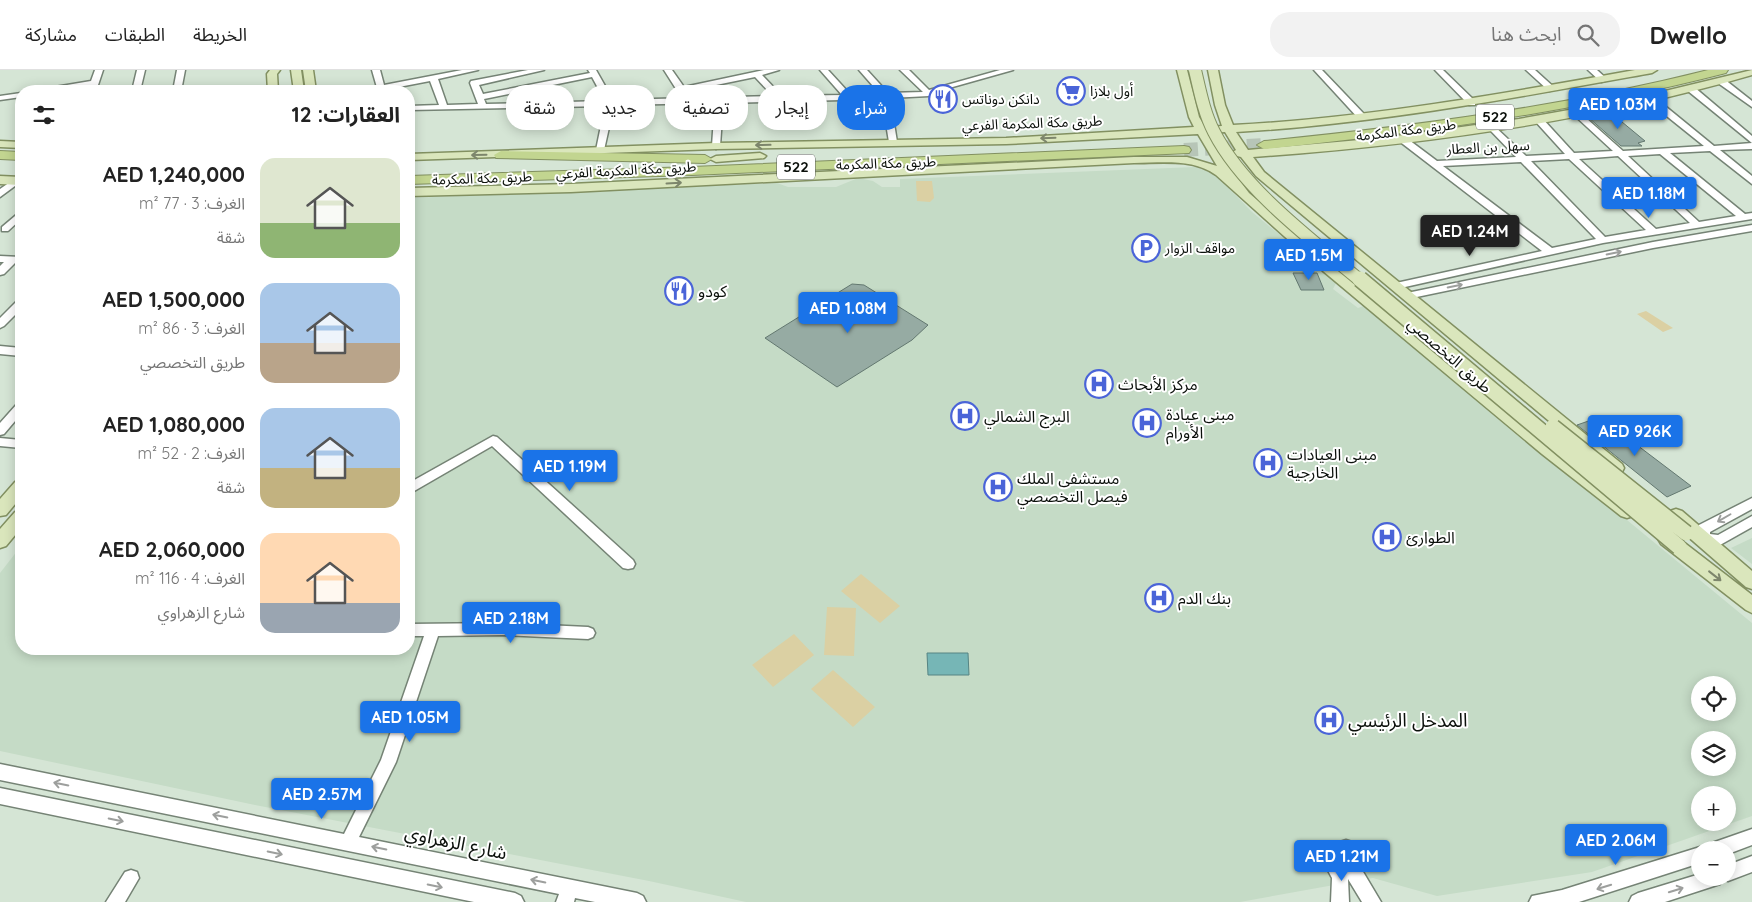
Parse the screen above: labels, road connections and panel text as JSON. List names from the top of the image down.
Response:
{
  "streets": {
    "highway": ["522", "طريق مكة المكرمة"],
    "main road": ["طريق مكة المكرمة الفرعي", "طريق التخصصي"],
    "street": ["سهل بن العطار", "شارع الزهراوي"]
  },
  "crossings": [
    ["طريق مكة المكرمة الفرعي", "طريق مكة المكرمة"]
  ],
  "places": {
    "supermarket": ["أول بلازا"],
    "restaurant": ["دانكن دوناتس", "كودو"],
    "parking": ["مواقف الزوار"],
    "hospital": [
      "مركز الأبحاث",
      "البرج الشمالي",
      "مبنى عيادة الأورام",
      "مبنى العيادات الخارجية",
      "مستشفى الملك فيصل التخصصي",
      "الطوارئ",
      "بنك الدم",
      "المدخل الرئيسي"
    ]
  },
  "page": {
    "header": "Dwello",
    "search": "ابحث هنا",
    "nav": ["الخريطة", "الطبقات", "مشاركة"],
    "chip": [
      "شراء",
      "إيجار",
      "تصفية",
      "جديد",
      "شقة"
    ],
    "heading": "العقارات: 12",
    "price": [
      "AED 1.03M",
      "AED 1.18M",
      "AED 1.24M",
      "AED 1.5M",
      "AED 1.08M",
      "AED 926K",
      "AED 1.19M",
      "AED 2.18M",
      "AED 1.05M",
      "AED 2.57M",
      "AED 2.06M",
      "AED 1.21M"
    ],
    "list": [
      {
        "name": "AED 1,240,000",
        "note": "الغرف: 3 · 77 m² · شقة"
      },
      {
        "name": "AED 1,500,000",
        "note": "الغرف: 3 · 86 m² · طريق التخصصي"
      },
      {
        "name": "AED 1,080,000",
        "note": "الغرف: 2 · 52 m² · شقة"
      },
      {
        "name": "AED 2,060,000",
        "note": "الغرف: 4 · 116 m² · شارع الزهراوي"
      }
    ],
    "map_buttons": ["+", "−"]
  }
}
